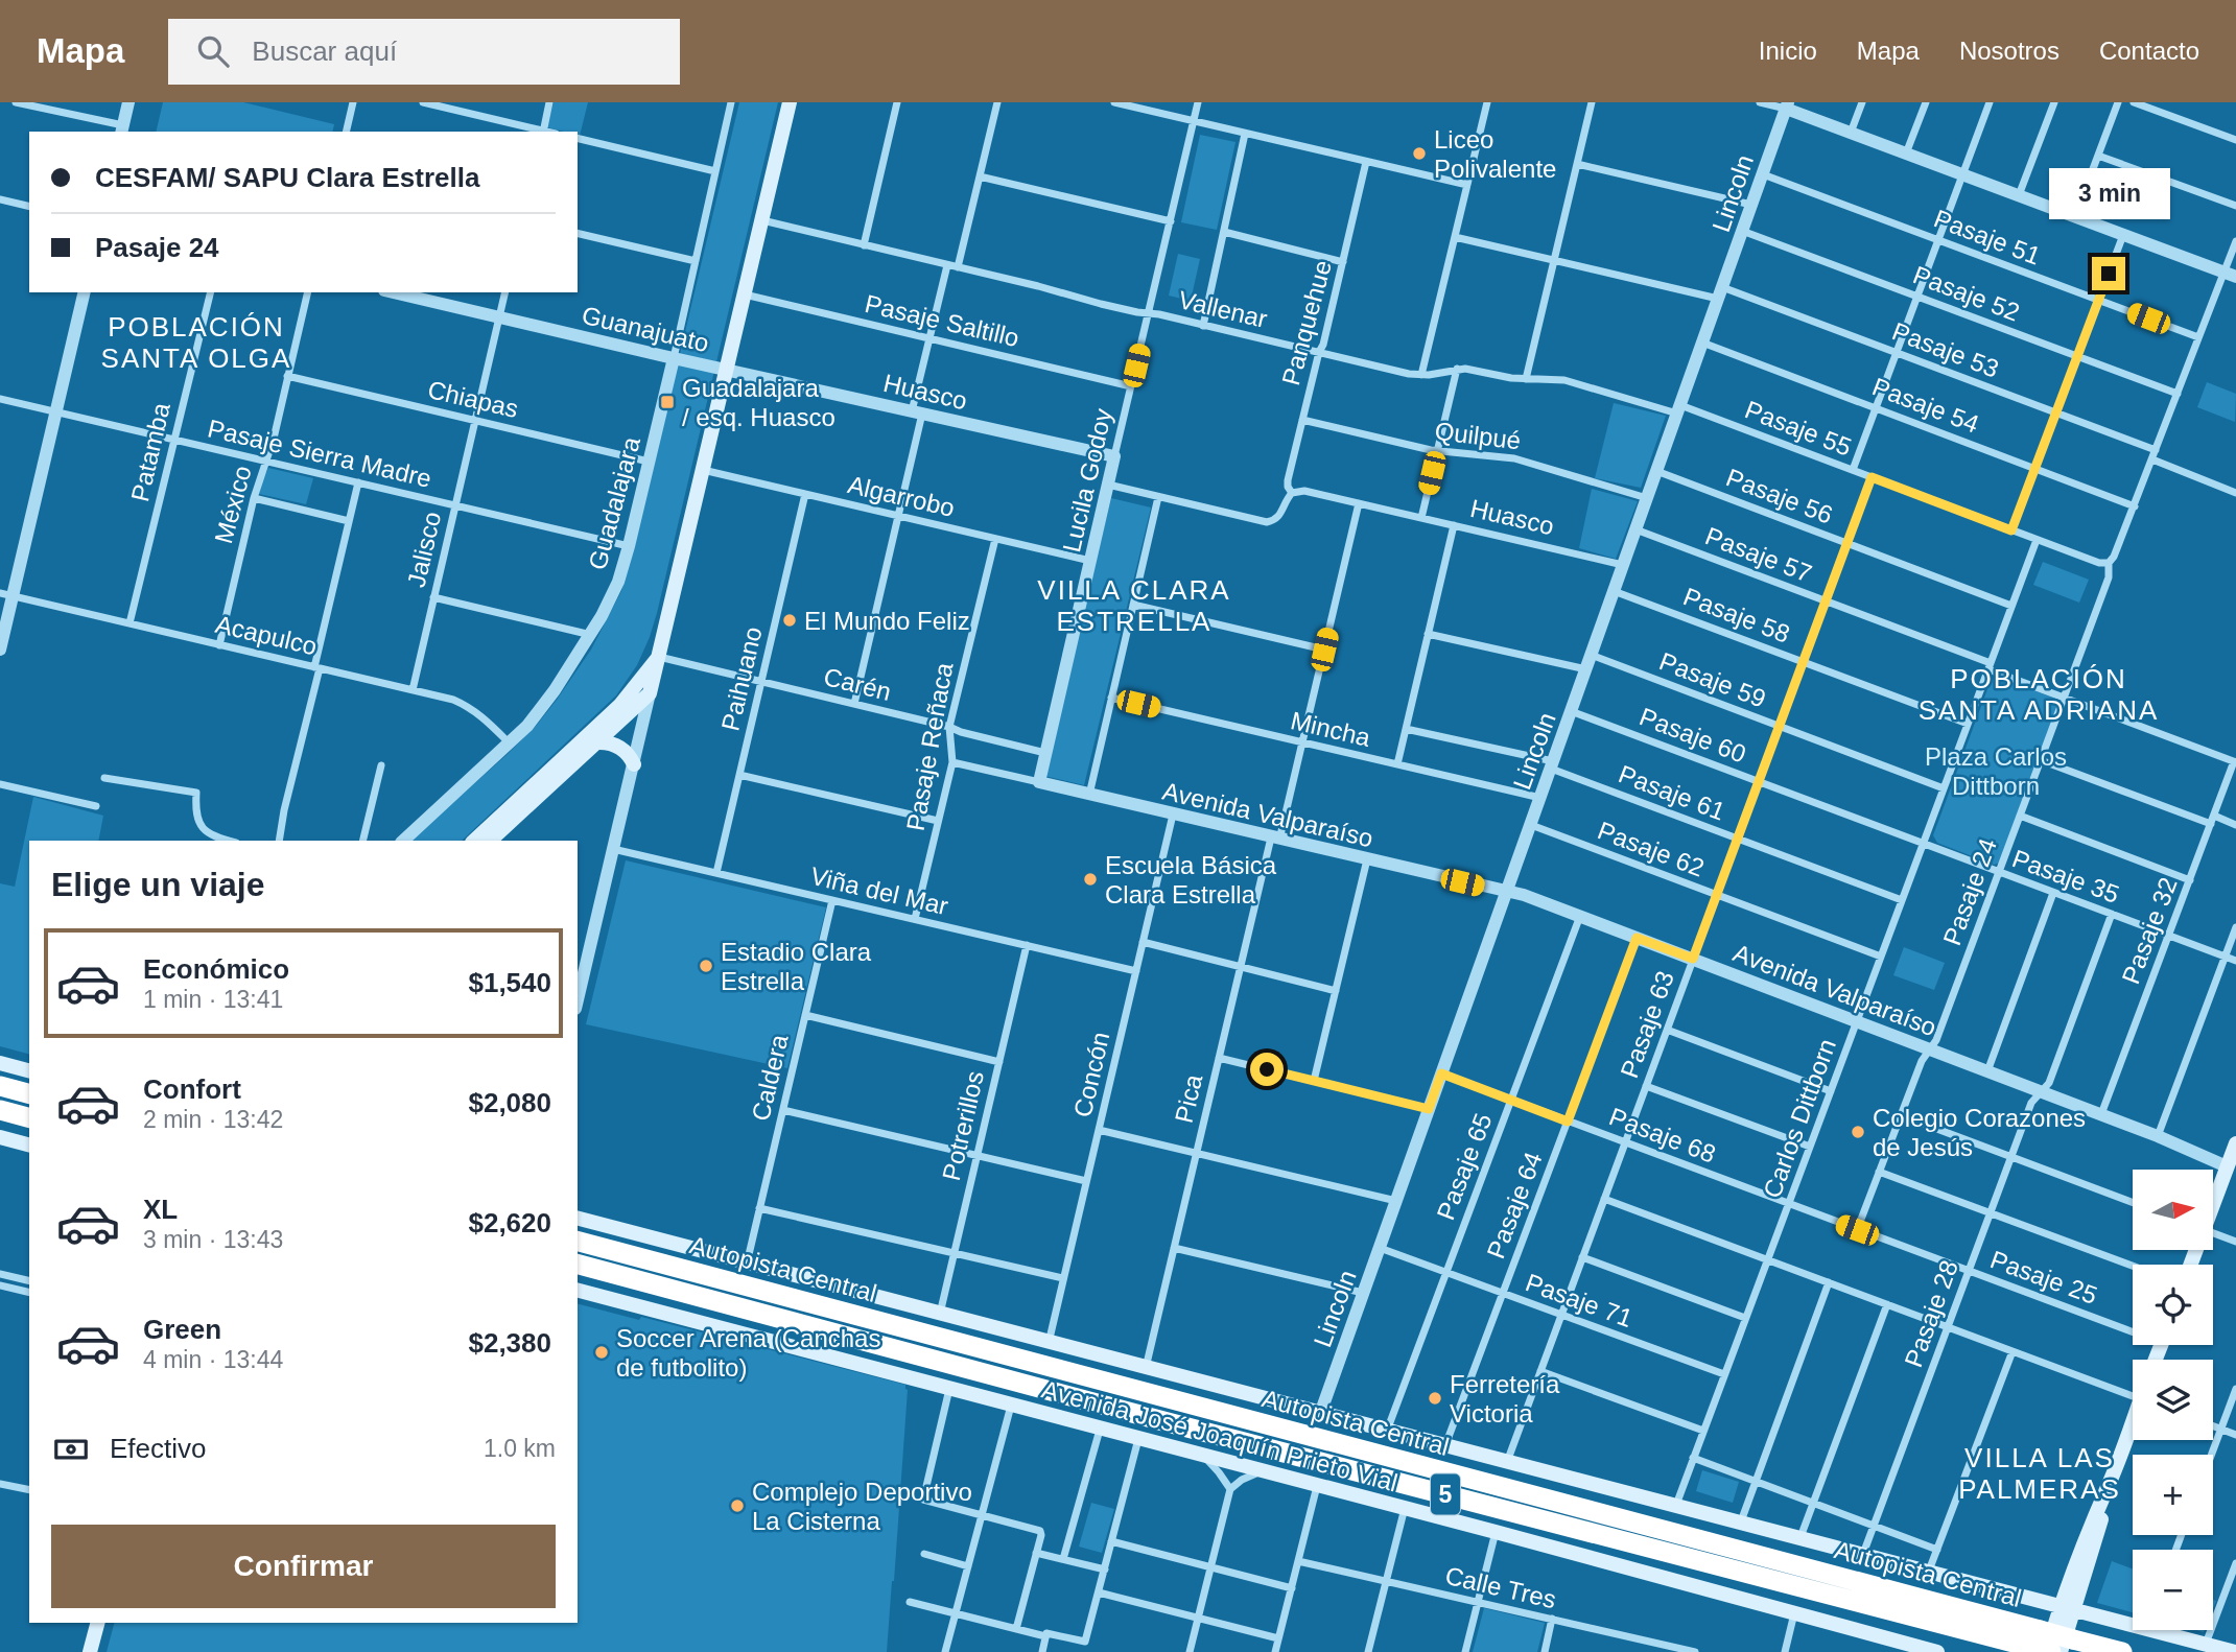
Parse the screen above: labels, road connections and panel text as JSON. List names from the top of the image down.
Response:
{
  "streets": {
    "highway": ["Autopista Central", "5"],
    "main road": ["Avenida José Joaquín Prieto Vial"],
    "street": [
      "Lincoln",
      "Pasaje 51",
      "Pasaje 52",
      "Vallenar",
      "Pasaje Saltillo",
      "Panquehue",
      "Guanajuato",
      "Pasaje 53",
      "Huasco",
      "Chiapas",
      "Pasaje 54",
      "Pasaje 55",
      "Quilpué",
      "Patamba",
      "Pasaje Sierra Madre",
      "Lucila Godoy",
      "Algarrobo",
      "Pasaje 56",
      "Guadalajara",
      "México",
      "Jalisco",
      "Pasaje 57",
      "Pasaje 58",
      "Acapulco",
      "Paihuano",
      "Pasaje 59",
      "Carén",
      "Mincha",
      "Pasaje 60",
      "Pasaje Reñaca",
      "Pasaje 61",
      "Avenida Valparaíso",
      "Pasaje 62",
      "Pasaje 35",
      "Viña del Mar",
      "Pasaje 24",
      "Pasaje 32",
      "Pasaje 63",
      "Concón",
      "Caldera",
      "Pica",
      "Carlos Dittborn",
      "Potrerillos",
      "Pasaje 68",
      "Pasaje 65",
      "Pasaje 64",
      "Pasaje 25",
      "Pasaje 71",
      "Pasaje 28",
      "Calle Tres"
    ]
  },
  "crossings": [
    ["Lincoln", "Pasaje 51"],
    ["Lincoln", "Pasaje 52"],
    ["Lincoln", "Vallenar"],
    ["Lincoln", "Pasaje 53"],
    ["Lincoln", "Huasco"],
    ["Lincoln", "Pasaje 54"],
    ["Lincoln", "Pasaje 55"],
    ["Lincoln", "Quilpué"],
    ["Lincoln", "Pasaje 56"],
    ["Lincoln", "Pasaje 57"],
    ["Lincoln", "Pasaje 58"],
    ["Lincoln", "Pasaje 59"],
    ["Lincoln", "Mincha"],
    ["Lincoln", "Pasaje 60"],
    ["Lincoln", "Pasaje 61"],
    ["Lincoln", "Avenida Valparaíso"],
    ["Lincoln", "Pasaje 62"],
    ["Lincoln", "Pasaje 68"],
    ["Lincoln", "Pasaje 71"],
    ["Lincoln", "Avenida José Joaquín Prieto Vial"],
    ["Vallenar", "Panquehue"],
    ["Vallenar", "Pasaje 55"],
    ["Vallenar", "Lucila Godoy"],
    ["Pasaje Saltillo", "Lucila Godoy"],
    ["Panquehue", "Huasco"],
    ["Panquehue", "Quilpué"],
    ["Guanajuato", "Huasco"],
    ["Guanajuato", "Guadalajara"],
    ["Guanajuato", "Jalisco"],
    ["Huasco", "Lucila Godoy"],
    ["Huasco", "Pica"],
    ["Chiapas", "Guadalajara"],
    ["Chiapas", "México"],
    ["Chiapas", "Jalisco"],
    ["Pasaje 55", "Pasaje 24"],
    ["Pasaje 55", "Pasaje 63"],
    ["Pasaje 55", "Carlos Dittborn"],
    ["Patamba", "Pasaje Sierra Madre"],
    ["Patamba", "Acapulco"],
    ["Pasaje Sierra Madre", "Guadalajara"],
    ["Pasaje Sierra Madre", "México"],
    ["Pasaje Sierra Madre", "Jalisco"],
    ["Lucila Godoy", "Algarrobo"],
    ["Lucila Godoy", "Carén"],
    ["Lucila Godoy", "Avenida Valparaíso"],
    ["Algarrobo", "Paihuano"],
    ["Algarrobo", "Pasaje Reñaca"],
    ["Pasaje 56", "Pasaje 63"],
    ["Pasaje 56", "Carlos Dittborn"],
    ["Guadalajara", "Acapulco"],
    ["México", "Acapulco"],
    ["Jalisco", "Acapulco"],
    ["Pasaje 57", "Pasaje 24"],
    ["Pasaje 57", "Pasaje 32"],
    ["Pasaje 57", "Pasaje 63"],
    ["Pasaje 57", "Carlos Dittborn"],
    ["Pasaje 58", "Pasaje 63"],
    ["Pasaje 58", "Carlos Dittborn"],
    ["Paihuano", "Carén"],
    ["Paihuano", "Viña del Mar"],
    ["Pasaje 59", "Pasaje 63"],
    ["Pasaje 59", "Carlos Dittborn"],
    ["Carén", "Pasaje Reñaca"],
    ["Mincha", "Pica"],
    ["Pasaje 60", "Pasaje 35"],
    ["Pasaje 60", "Pasaje 63"],
    ["Pasaje 60", "Carlos Dittborn"],
    ["Pasaje Reñaca", "Avenida Valparaíso"],
    ["Pasaje Reñaca", "Viña del Mar"],
    ["Pasaje 61", "Pasaje 63"],
    ["Pasaje 61", "Carlos Dittborn"],
    ["Avenida Valparaíso", "Pasaje 24"],
    ["Avenida Valparaíso", "Pasaje 32"],
    ["Avenida Valparaíso", "Pasaje 63"],
    ["Avenida Valparaíso", "Concón"],
    ["Avenida Valparaíso", "Pica"],
    ["Avenida Valparaíso", "Carlos Dittborn"],
    ["Avenida Valparaíso", "Pasaje 65"],
    ["Avenida Valparaíso", "Pasaje 64"],
    ["Avenida Valparaíso", "Pasaje 28"],
    ["Pasaje 62", "Pasaje 63"],
    ["Pasaje 62", "Carlos Dittborn"],
    ["Pasaje 35", "Pasaje 24"],
    ["Pasaje 35", "Pasaje 32"],
    ["Pasaje 35", "Carlos Dittborn"],
    ["Pasaje 35", "Pasaje 28"],
    ["Viña del Mar", "Concón"],
    ["Viña del Mar", "Caldera"],
    ["Viña del Mar", "Potrerillos"],
    ["Pasaje 24", "Pasaje 25"],
    ["Pasaje 63", "Pasaje 68"],
    ["Pasaje 63", "Pasaje 71"],
    ["Pasaje 63", "Avenida José Joaquín Prieto Vial"],
    ["Concón", "Avenida José Joaquín Prieto Vial"],
    ["Caldera", "Avenida José Joaquín Prieto Vial"],
    ["Pica", "Avenida José Joaquín Prieto Vial"],
    ["Carlos Dittborn", "Pasaje 68"],
    ["Carlos Dittborn", "Pasaje 25"],
    ["Carlos Dittborn", "Pasaje 71"],
    ["Carlos Dittborn", "Avenida José Joaquín Prieto Vial"],
    ["Potrerillos", "Avenida José Joaquín Prieto Vial"],
    ["Pasaje 68", "Pasaje 65"],
    ["Pasaje 68", "Pasaje 64"],
    ["Pasaje 68", "Pasaje 25"],
    ["Pasaje 65", "Pasaje 71"],
    ["Pasaje 65", "Avenida José Joaquín Prieto Vial"],
    ["Pasaje 64", "Pasaje 71"],
    ["Pasaje 64", "Avenida José Joaquín Prieto Vial"],
    ["Pasaje 25", "Pasaje 28"],
    ["Pasaje 28", "Avenida José Joaquín Prieto Vial"]
  ],
  "districts": [
    "POBLACIÓN SANTA OLGA",
    "VILLA CLARA ESTRELLA",
    "POBLACIÓN SANTA ADRIANA",
    "VILLA LAS PALMERAS"
  ],
  "parks": ["Plaza Carlos Dittborn"],
  "places": {
    "other": [
      "Liceo Polivalente",
      "El Mundo Feliz",
      "Escuela Básica Clara Estrella",
      "Estadio Clara Estrella",
      "Colegio Corazones de Jesús",
      "Soccer Arena (Canchas de futbolito)",
      "Ferretería Victoria",
      "Complejo Deportivo La Cisterna"
    ],
    "transit": ["Guadalajara / esq. Huasco"]
  },
  "north": "right",
  "page": {
    "header": "Mapa",
    "search": "Buscar aquí",
    "nav": [
      "Inicio",
      "Mapa",
      "Nosotros",
      "Contacto"
    ],
    "banner": ["CESFAM/ SAPU Clara Estrella", "Pasaje 24"],
    "bubble": "3 min",
    "heading": "Elige un viaje",
    "list": [
      {
        "name": "Económico",
        "note": "1 min · 13:41",
        "value": "$1,540"
      },
      {
        "name": "Confort",
        "note": "2 min · 13:42",
        "value": "$2,080"
      },
      {
        "name": "XL",
        "note": "3 min · 13:43",
        "value": "$2,620"
      },
      {
        "name": "Green",
        "note": "4 min · 13:44",
        "value": "$2,380"
      }
    ],
    "map_buttons": ["+", "−"],
    "pay": ["Efectivo", "1.0 km"],
    "buttons": "Confirmar"
  }
}
